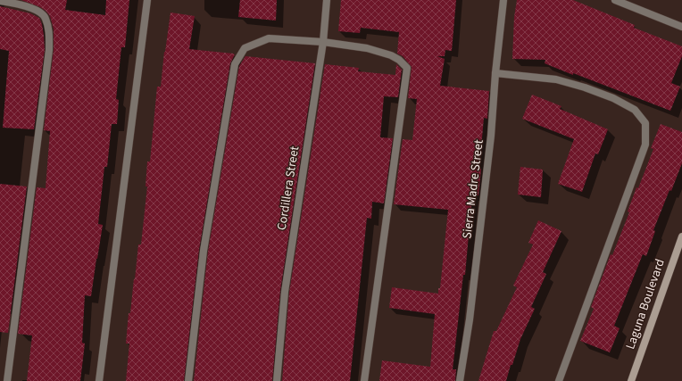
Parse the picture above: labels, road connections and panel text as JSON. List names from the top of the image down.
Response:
{
  "streets": {
    "main road": ["Laguna Boulevard"],
    "street": ["Cordillera Street", "Sierra Madre Street"]
  }
}
